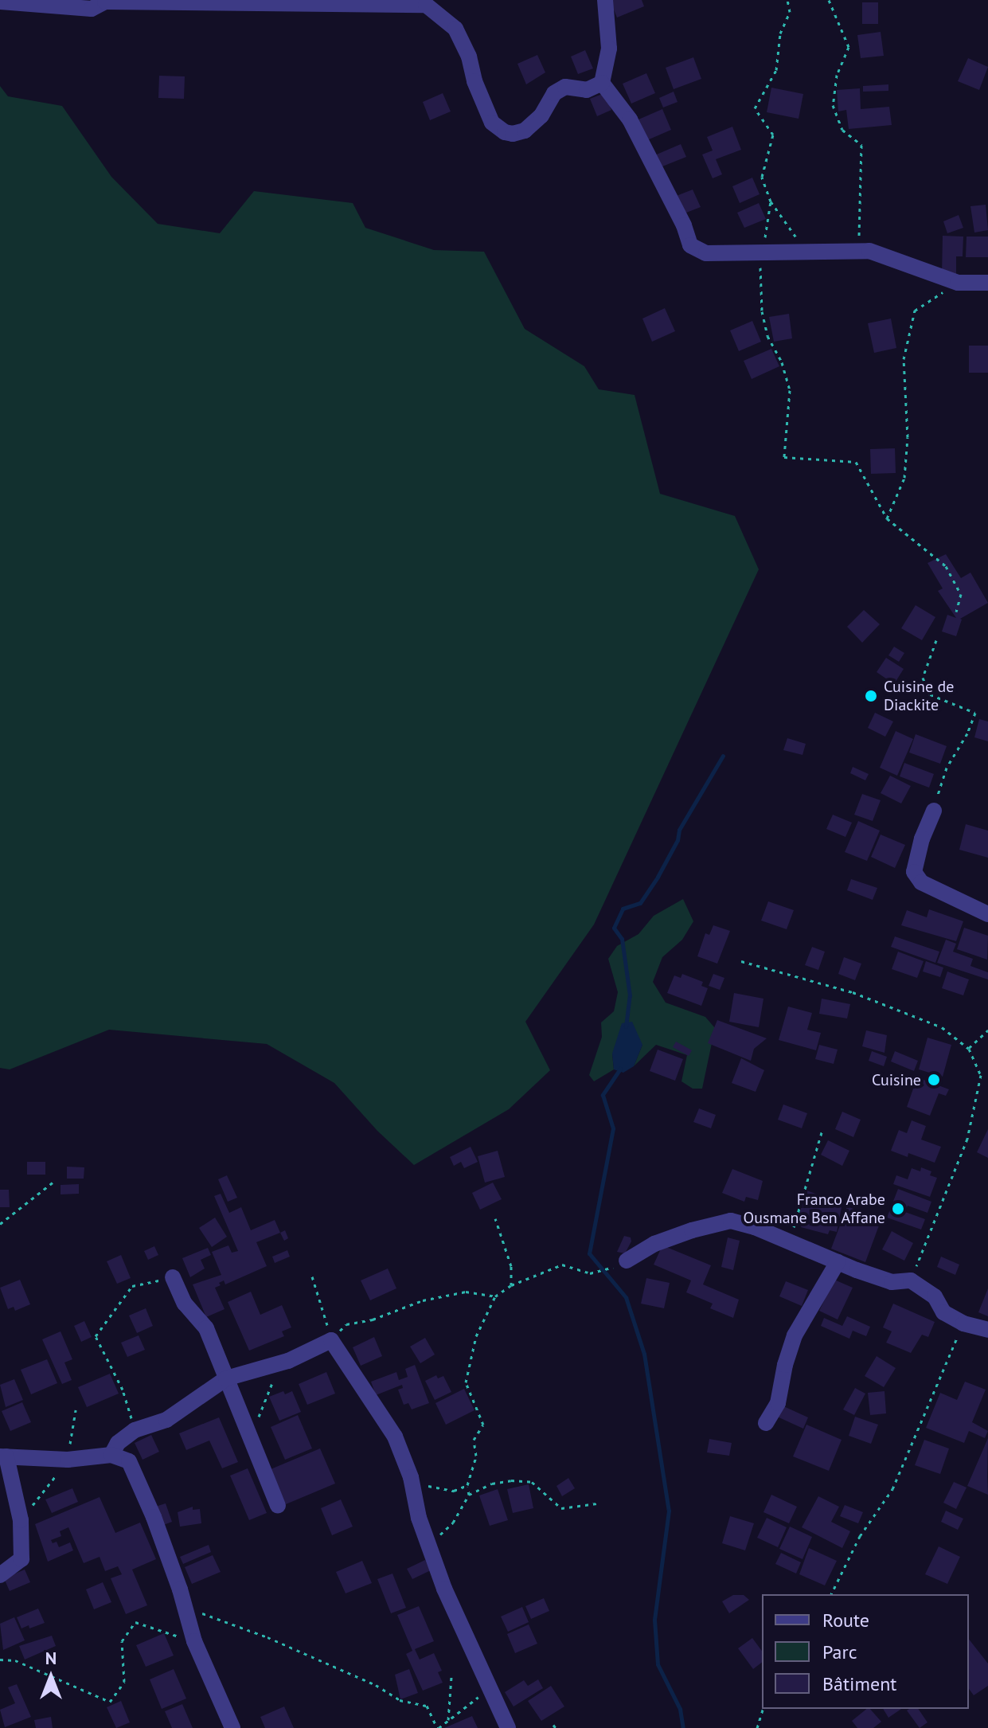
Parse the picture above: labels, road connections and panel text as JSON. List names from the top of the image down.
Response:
{
  "places": ["Cuisine de Diackite", "Cuisine", "Franco Arabe Ousmane Ben Affane"],
  "legend": ["Route", "Parc", "Bâtiment"],
  "north": "top"
}
